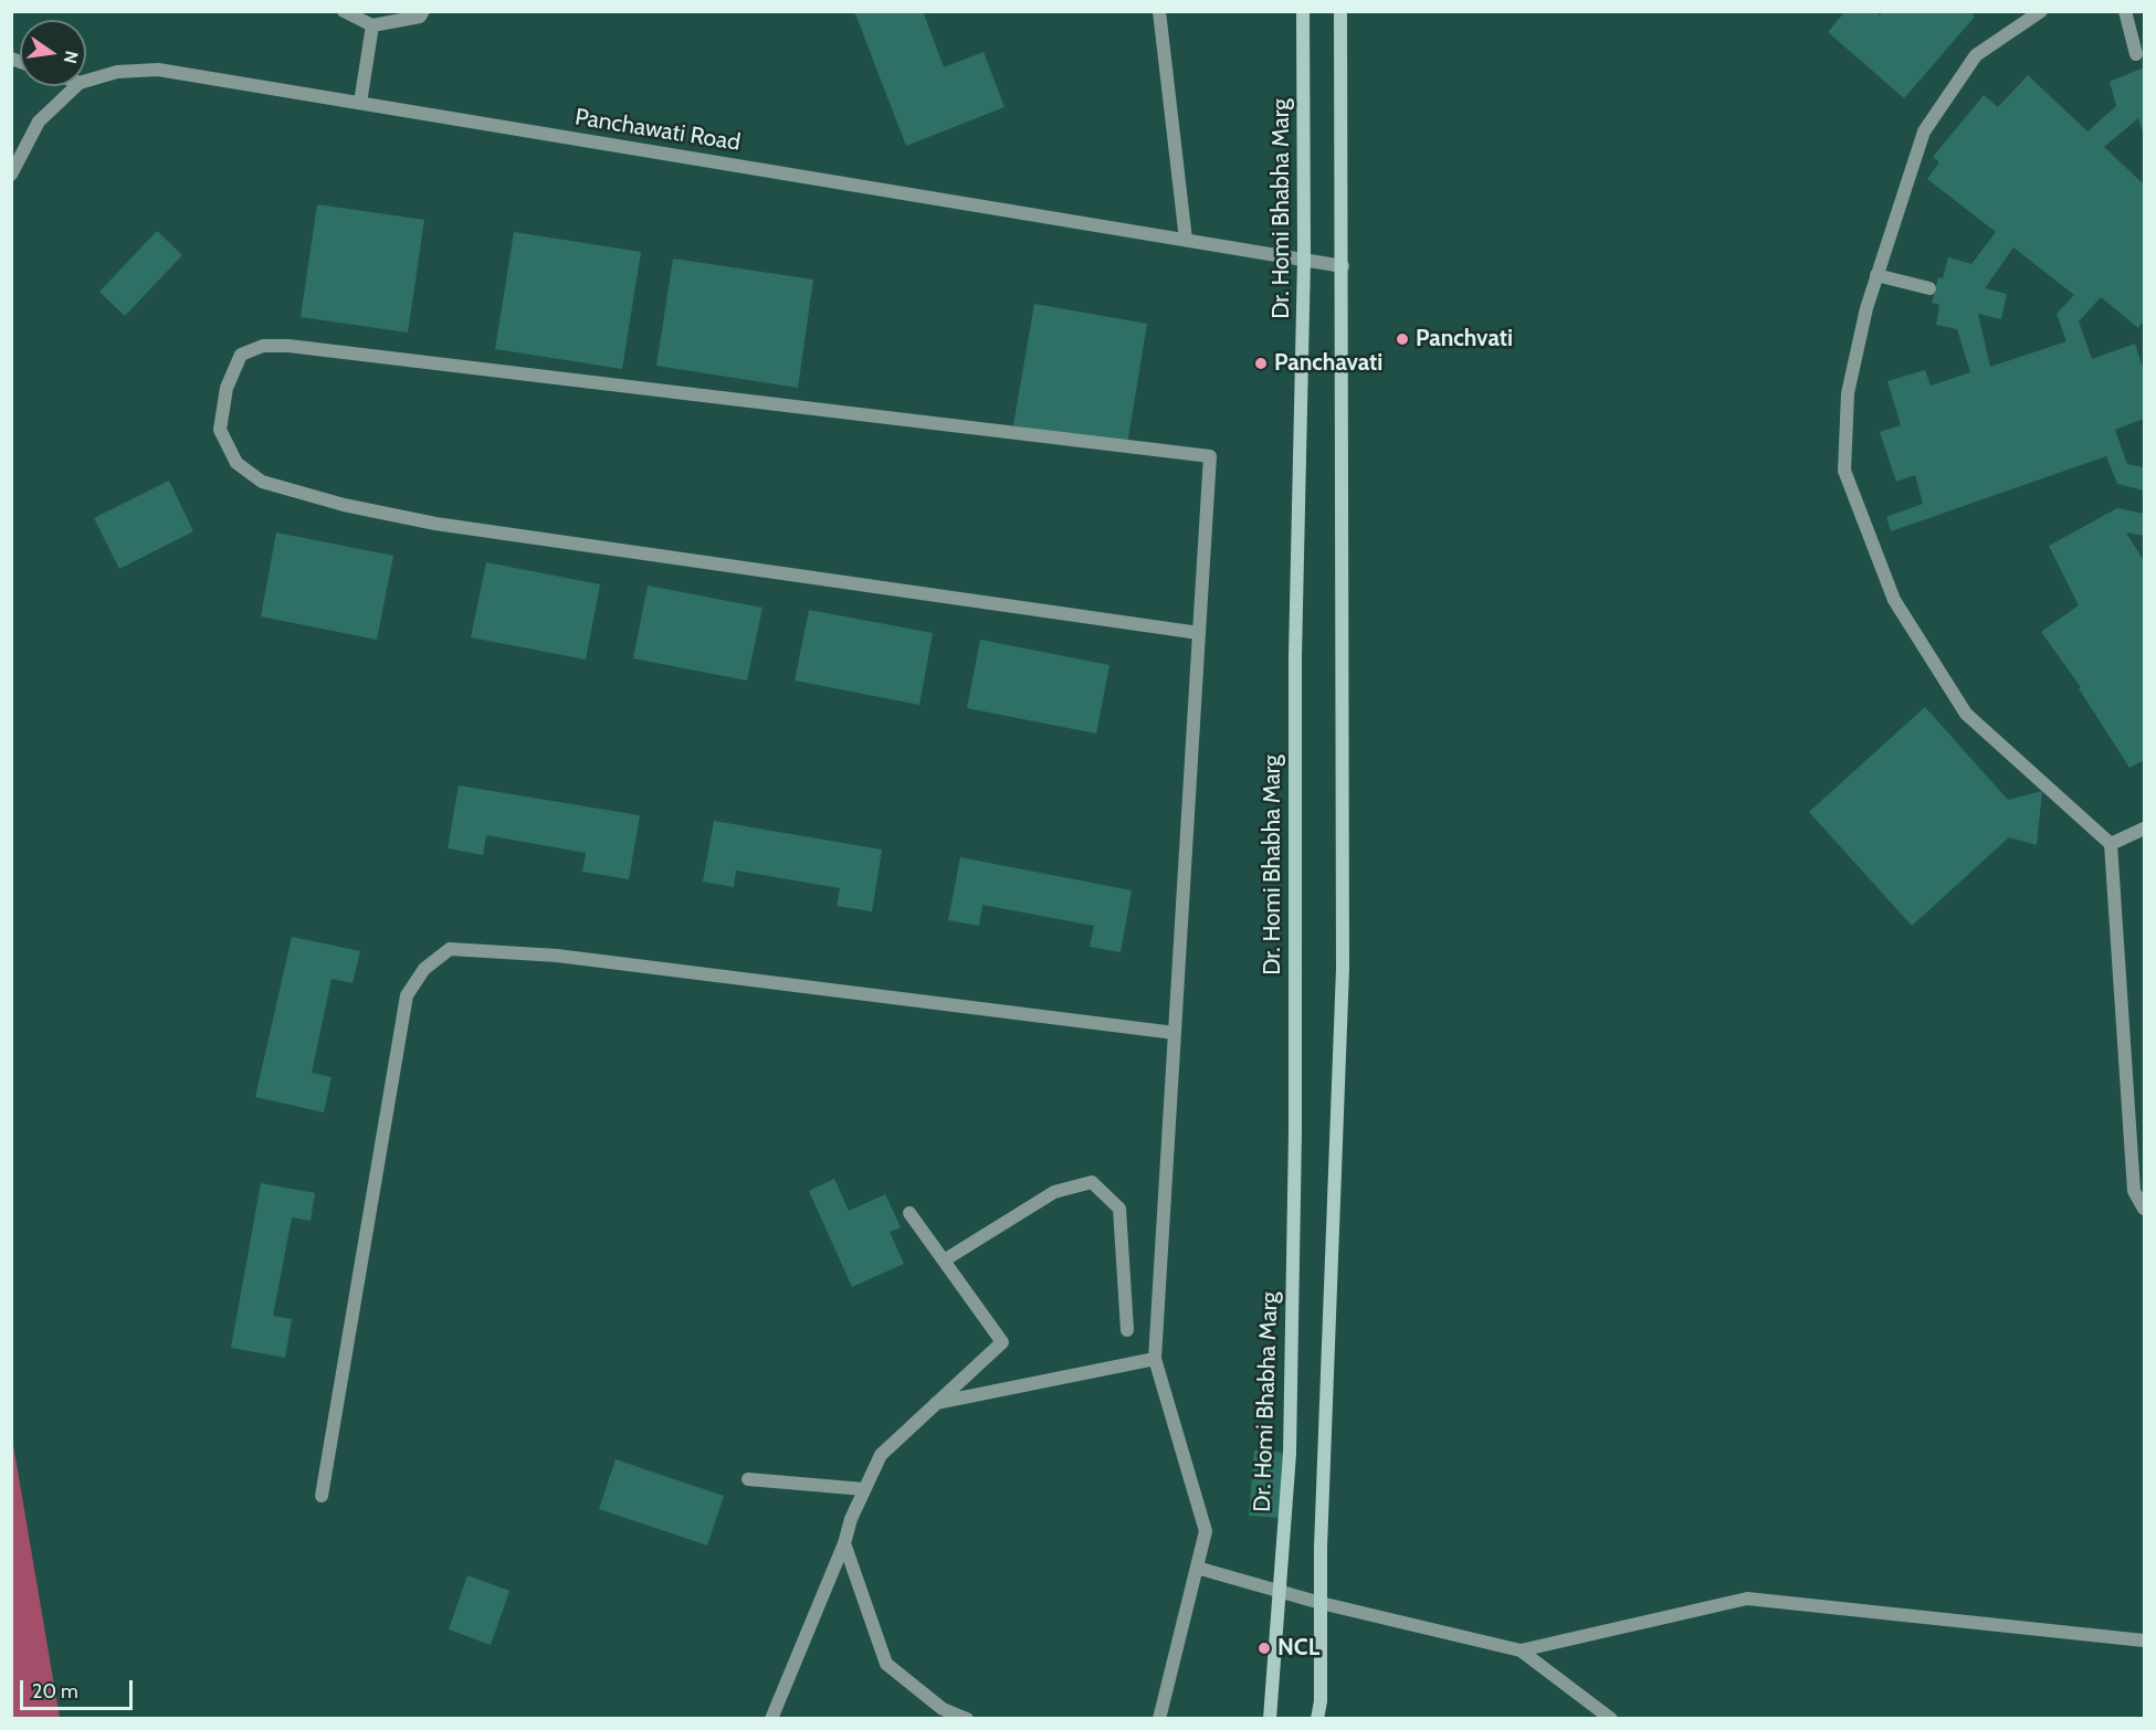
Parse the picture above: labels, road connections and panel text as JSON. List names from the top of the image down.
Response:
{
  "streets": {
    "main road": ["Dr. Homi Bhabha Marg"],
    "street": ["Panchawati Road"]
  },
  "crossings": [
    ["Panchawati Road", "Dr. Homi Bhabha Marg"]
  ],
  "places": ["Panchvati", "Panchavati", "NCL"],
  "scale_bar": "20 m",
  "north": "right"
}
